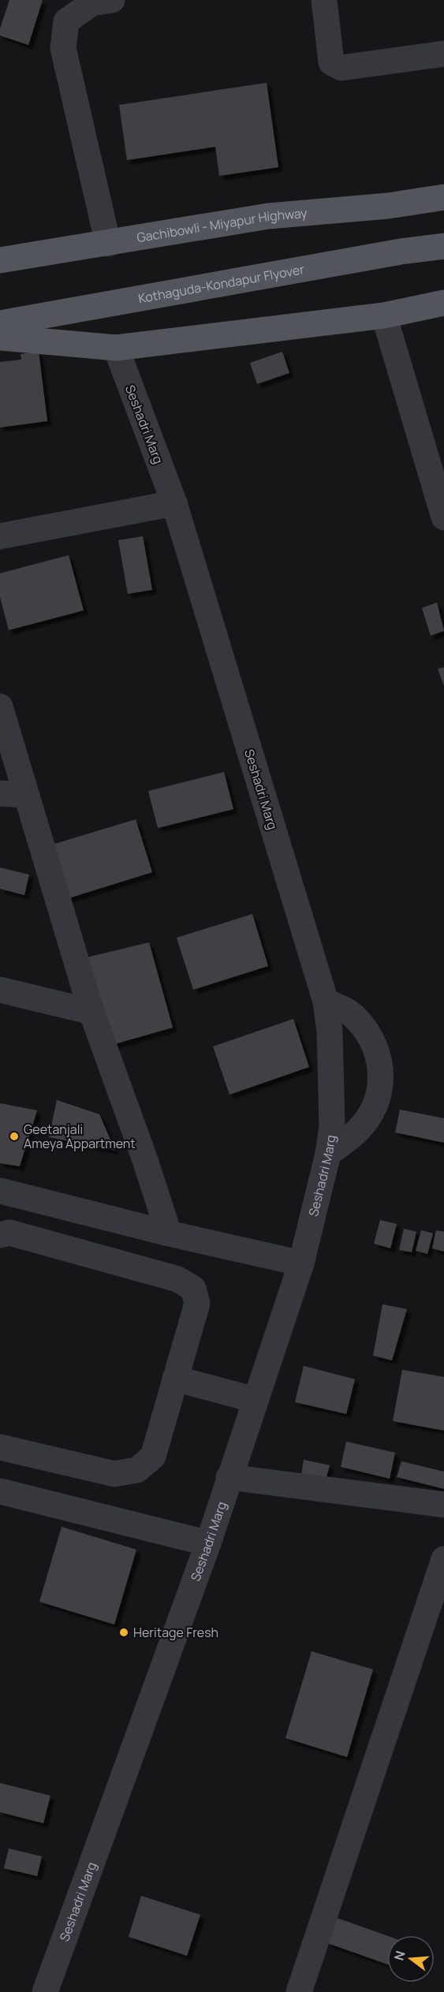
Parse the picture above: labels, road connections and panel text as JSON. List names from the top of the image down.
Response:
{
  "streets": {
    "main road": ["Gachibowli - Miyapur Highway", "Kothaguda-Kondapur Flyover"],
    "street": ["Seshadri Marg"]
  },
  "places": ["Geetanjali Ameya Appartment", "Heritage Fresh"],
  "north": "left"
}
